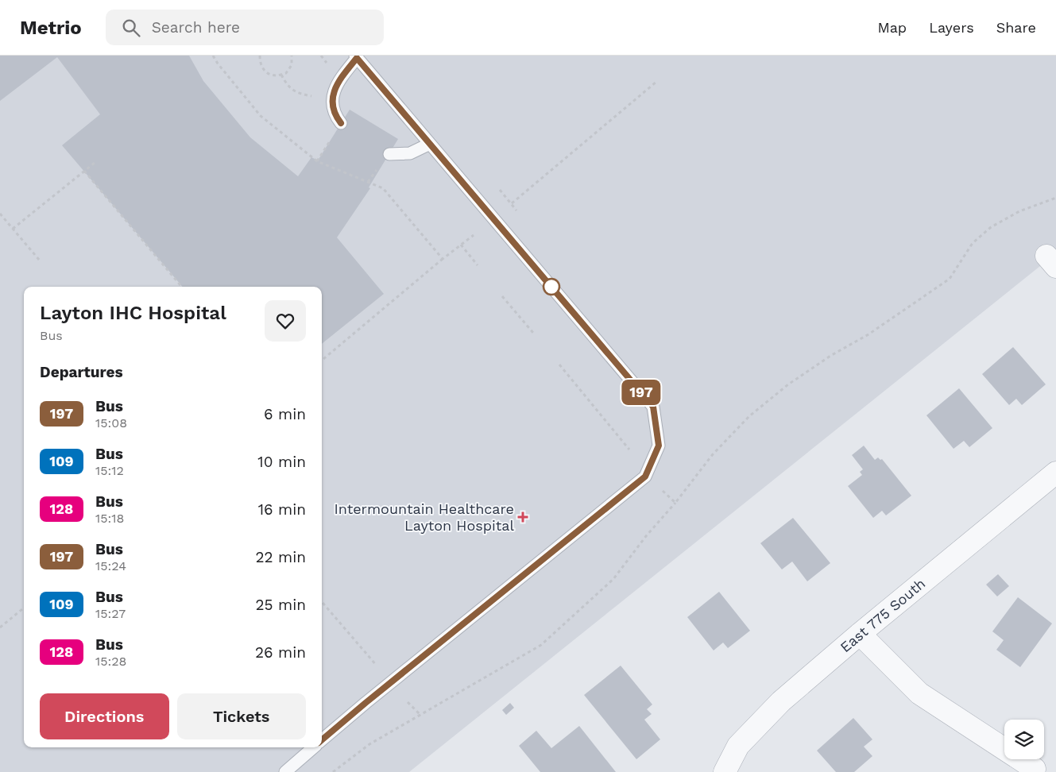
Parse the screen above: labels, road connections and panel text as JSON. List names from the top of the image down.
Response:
{
  "streets": {
    "street": ["East 775 South"]
  },
  "places": {
    "health": ["Intermountain Healthcare Layton Hospital"]
  },
  "lines": ["bus line 197"],
  "page": {
    "header": "Metrio",
    "search": "Search here",
    "nav": ["Map", "Layers", "Share"],
    "on_map": "197",
    "heading": [
      ["Layton IHC Hospital", "Bus"],
      "Departures"
    ],
    "list": [
      {
        "mark": "197",
        "name": "Bus",
        "note": "15:08",
        "value": "6 min"
      },
      {
        "mark": "109",
        "name": "Bus",
        "note": "15:12",
        "value": "10 min"
      },
      {
        "mark": "128",
        "name": "Bus",
        "note": "15:18",
        "value": "16 min"
      },
      {
        "mark": "197",
        "name": "Bus",
        "note": "15:24",
        "value": "22 min"
      },
      {
        "mark": "109",
        "name": "Bus",
        "note": "15:27",
        "value": "25 min"
      },
      {
        "mark": "128",
        "name": "Bus",
        "note": "15:28",
        "value": "26 min"
      }
    ],
    "buttons": ["Directions", "Tickets"]
  }
}
